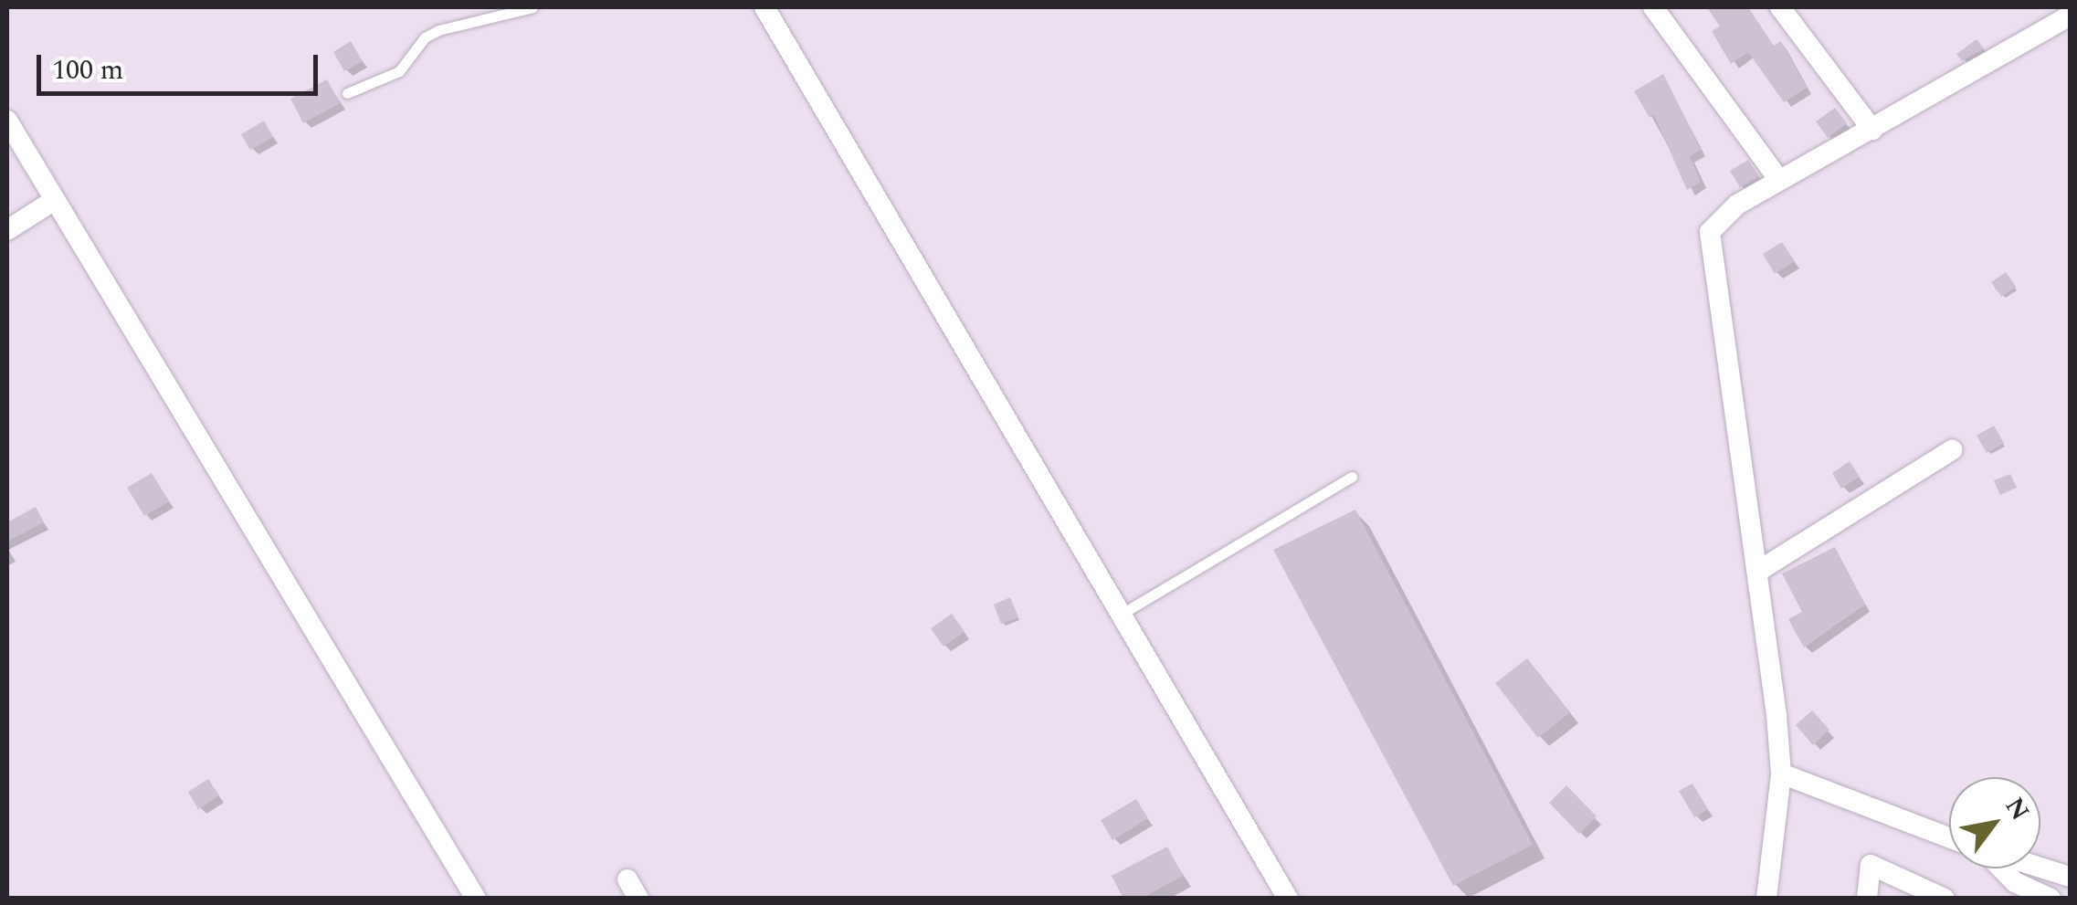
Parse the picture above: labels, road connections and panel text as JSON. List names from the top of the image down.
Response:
{
  "scale_bar": "100 m",
  "north": "top right"
}
